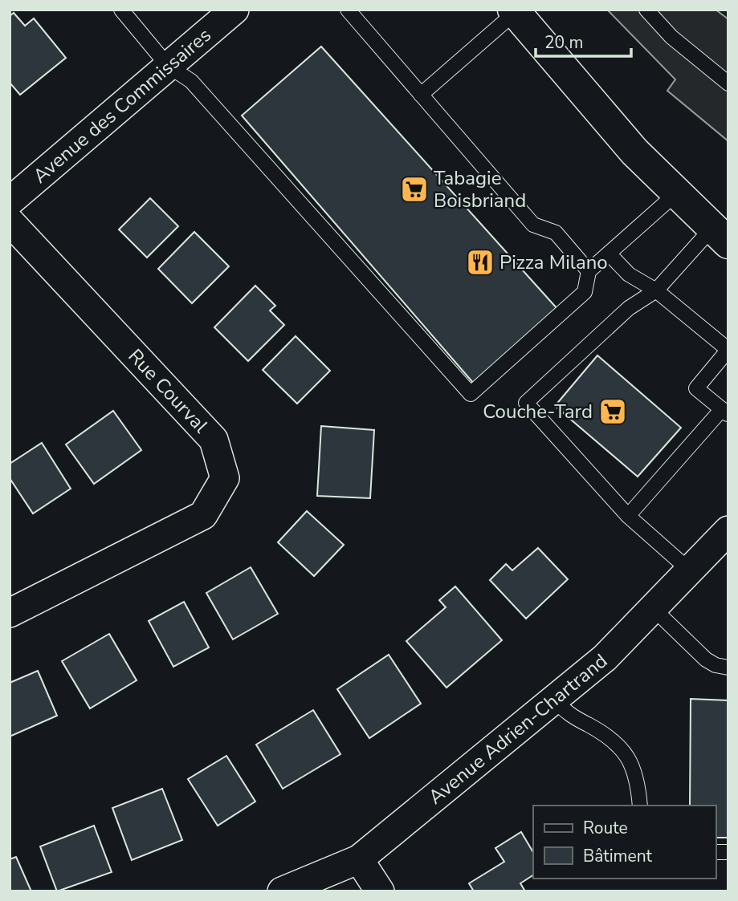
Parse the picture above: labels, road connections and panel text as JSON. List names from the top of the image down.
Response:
{
  "streets": {
    "street": ["Avenue des Commissaires", "Rue Courval", "Avenue Adrien-Chartrand"]
  },
  "places": {
    "supermarket": ["Tabagie Boisbriand", "Couche-Tard"],
    "restaurant": ["Pizza Milano"]
  },
  "legend": ["Route", "Bâtiment"],
  "scale_bar": "20 m"
}
